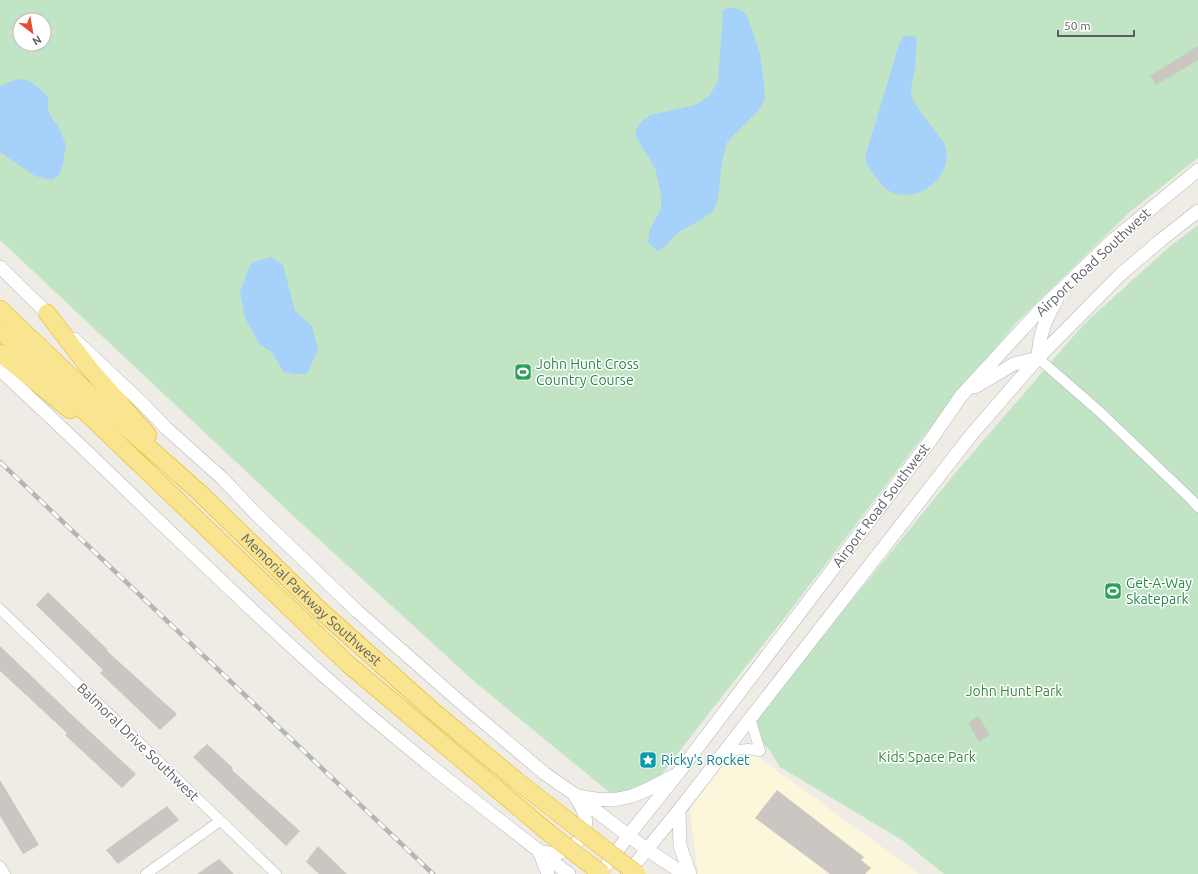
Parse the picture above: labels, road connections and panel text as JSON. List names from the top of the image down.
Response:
{
  "streets": {
    "highway": ["Memorial Parkway Southwest"],
    "street": ["Airport Road Southwest", "Balmoral Drive Southwest"]
  },
  "crossings": [
    ["Airport Road Southwest", "Memorial Parkway Southwest"]
  ],
  "parks": ["John Hunt Park", "Kids Space Park"],
  "places": {
    "sports": ["John Hunt Cross Country Course", "Get-A-Way Skatepark"],
    "place": ["Ricky's Rocket"]
  },
  "scale_bar": "50 m",
  "north": "bottom right"
}
